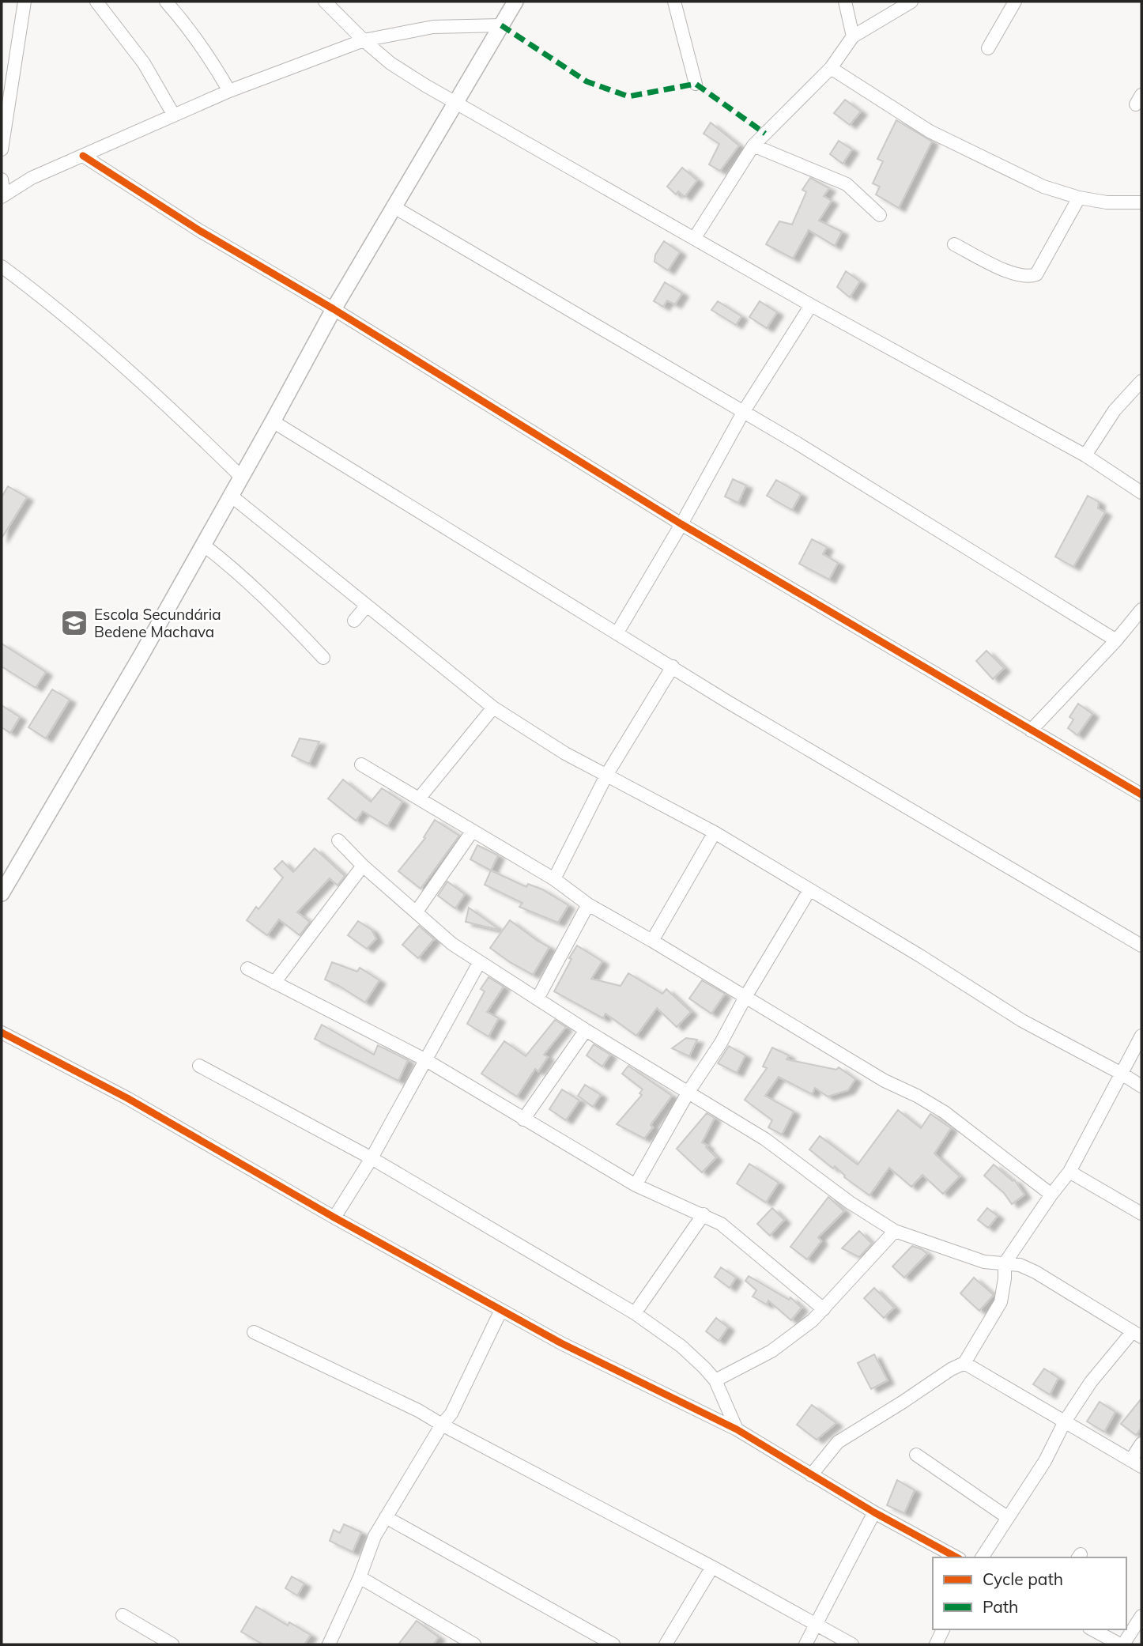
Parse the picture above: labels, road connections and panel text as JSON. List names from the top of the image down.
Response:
{
  "places": {
    "school or university": ["Escola Secundária Bedene Machava"]
  },
  "legend": ["Cycle path", "Path"]
}
